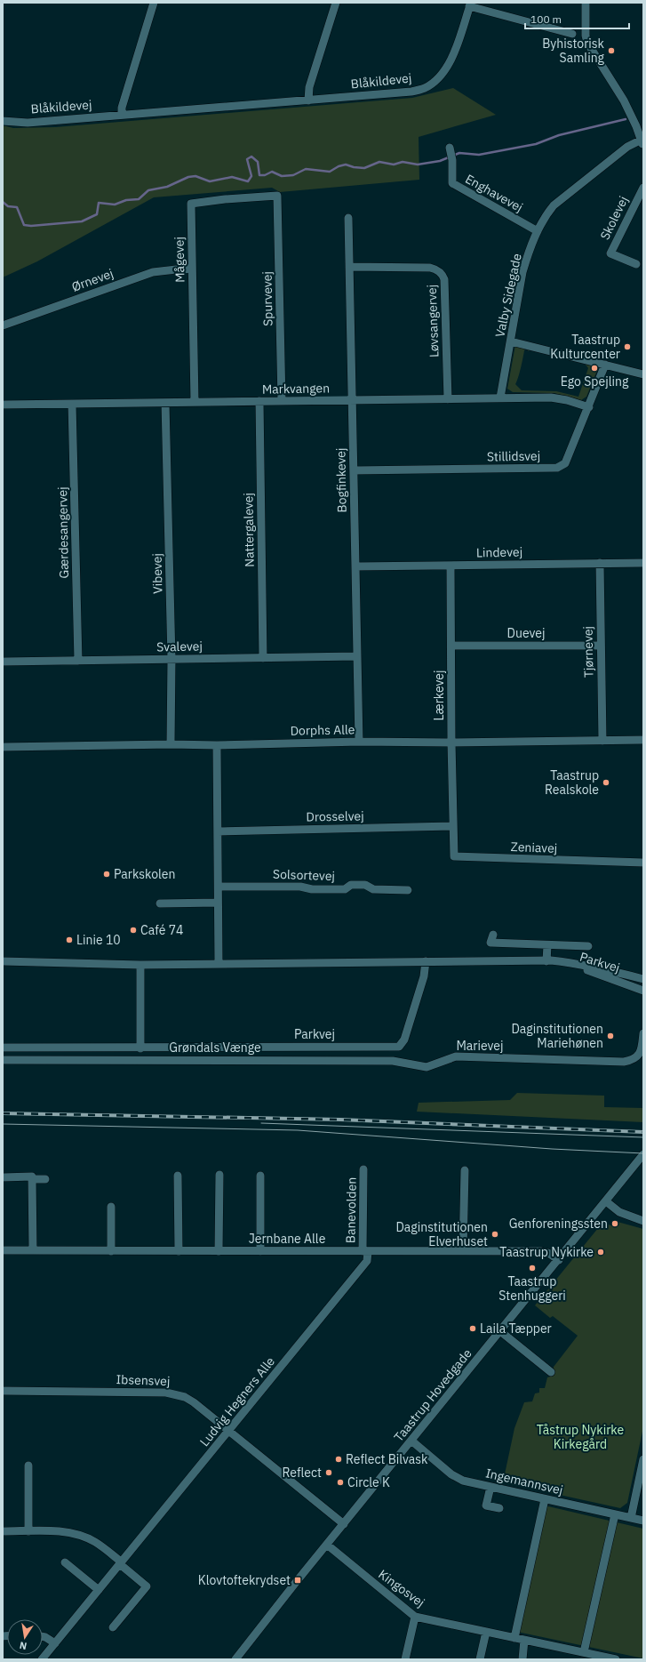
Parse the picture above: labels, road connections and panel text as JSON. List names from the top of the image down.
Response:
{
  "streets": {
    "street": [
      "Blåkildevej",
      "Enghavevej",
      "Skolevej",
      "Mågevej",
      "Ørnevej",
      "Valby Sidegade",
      "Spurvevej",
      "Løvsangervej",
      "Markvangen",
      "Stillidsvej",
      "Bogfinkevej",
      "Nattergalevej",
      "Gærdesangervej",
      "Lindevej",
      "Vibevej",
      "Duevej",
      "Svalevej",
      "Tjørnevej",
      "Lærkevej",
      "Dorphs Alle",
      "Drosselvej",
      "Zeniavej",
      "Solsortevej",
      "Parkvej",
      "Marievej",
      "Grøndals Vænge",
      "Banevolden",
      "Jernbane Alle",
      "Ibsensvej",
      "Taastrup Hovedgade",
      "Ludvig Hegners Alle",
      "Ingemannsvej",
      "Kingosvej"
    ]
  },
  "crossings": [
    ["Enghavevej", "Valby Sidegade"],
    ["Mågevej", "Ørnevej"],
    ["Mågevej", "Spurvevej"],
    ["Mågevej", "Markvangen"],
    ["Valby Sidegade", "Markvangen"],
    ["Spurvevej", "Markvangen"],
    ["Løvsangervej", "Markvangen"],
    ["Løvsangervej", "Bogfinkevej"],
    ["Markvangen", "Stillidsvej"],
    ["Markvangen", "Bogfinkevej"],
    ["Markvangen", "Nattergalevej"],
    ["Markvangen", "Gærdesangervej"],
    ["Markvangen", "Vibevej"],
    ["Stillidsvej", "Bogfinkevej"],
    ["Bogfinkevej", "Lindevej"],
    ["Bogfinkevej", "Svalevej"],
    ["Bogfinkevej", "Dorphs Alle"],
    ["Nattergalevej", "Svalevej"],
    ["Gærdesangervej", "Svalevej"],
    ["Lindevej", "Tjørnevej"],
    ["Lindevej", "Lærkevej"],
    ["Vibevej", "Svalevej"],
    ["Vibevej", "Dorphs Alle"],
    ["Duevej", "Tjørnevej"],
    ["Duevej", "Lærkevej"],
    ["Tjørnevej", "Dorphs Alle"],
    ["Lærkevej", "Dorphs Alle"],
    ["Lærkevej", "Drosselvej"],
    ["Lærkevej", "Zeniavej"],
    ["Drosselvej", "Zeniavej"],
    ["Marievej", "Grøndals Vænge"],
    ["Banevolden", "Jernbane Alle"],
    ["Banevolden", "Ludvig Hegners Alle"],
    ["Jernbane Alle", "Taastrup Hovedgade"],
    ["Jernbane Alle", "Ludvig Hegners Alle"],
    ["Ibsensvej", "Taastrup Hovedgade"],
    ["Ibsensvej", "Ludvig Hegners Alle"],
    ["Taastrup Hovedgade", "Ingemannsvej"],
    ["Taastrup Hovedgade", "Kingosvej"]
  ],
  "parks": ["Tåstrup Nykirke Kirkegård"],
  "places": {
    "other": [
      "Byhistorisk Samling",
      "Taastrup Kulturcenter",
      "Ego Spejling",
      "Taastrup Realskole",
      "Parkskolen",
      "Café 74",
      "Linie 10",
      "Daginstitutionen Mariehønen",
      "Genforeningssten",
      "Daginstitutionen Elverhuset",
      "Taastrup Nykirke",
      "Taastrup Stenhuggeri",
      "Laila Tæpper",
      "Reflect Bilvask",
      "Reflect",
      "Circle K"
    ],
    "transit": ["Klovtoftekrydset"]
  },
  "scale_bar": "100 m",
  "north": "bottom"
}
